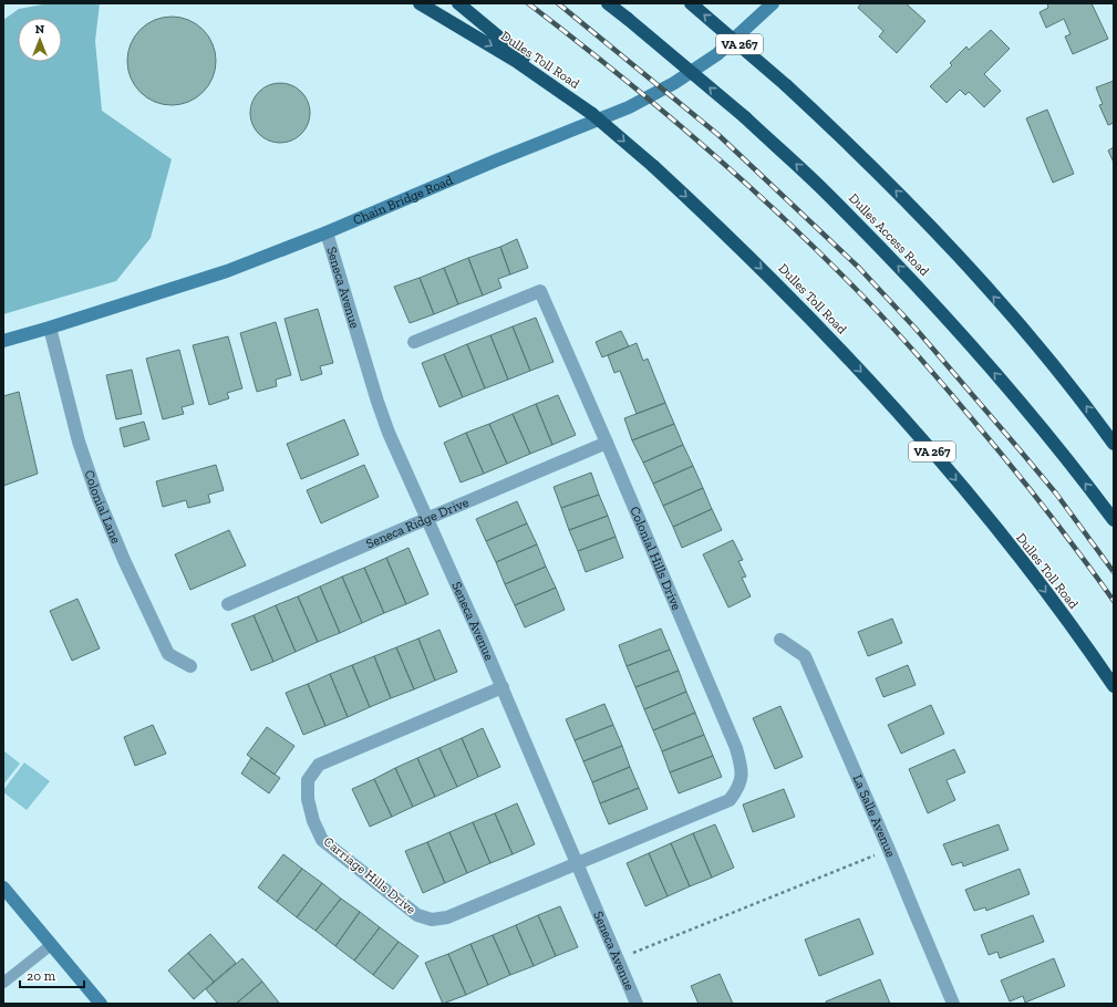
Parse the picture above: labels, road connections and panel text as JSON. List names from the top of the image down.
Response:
{
  "streets": {
    "highway": ["VA 267", "Dulles Toll Road", "Dulles Access Road"],
    "street": [
      "Chain Bridge Road",
      "Seneca Avenue",
      "Colonial Lane",
      "Seneca Ridge Drive",
      "Colonial Hills Drive",
      "La Salle Avenue",
      "Carriage Hills Drive"
    ]
  },
  "crossings": [
    ["Chain Bridge Road", "Seneca Avenue"],
    ["Chain Bridge Road", "Colonial Lane"],
    ["Seneca Avenue", "Seneca Ridge Drive"],
    ["Seneca Avenue", "Colonial Hills Drive"],
    ["Seneca Avenue", "Carriage Hills Drive"],
    ["Seneca Ridge Drive", "Colonial Hills Drive"],
    ["Colonial Hills Drive", "Carriage Hills Drive"]
  ],
  "one_way": ["Dulles Toll Road"],
  "scale_bar": "20 m",
  "north": "top"
}
